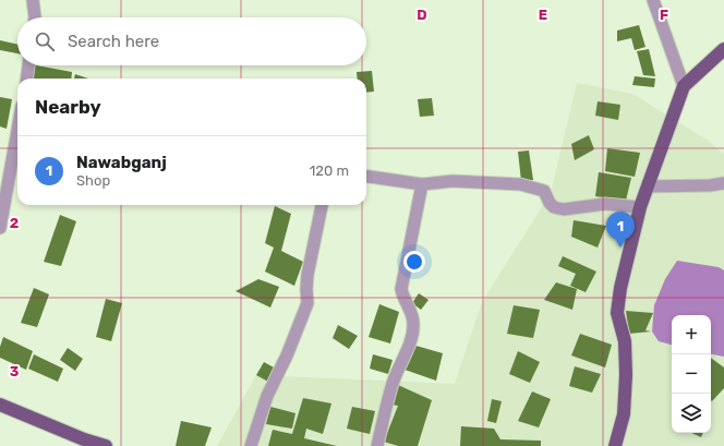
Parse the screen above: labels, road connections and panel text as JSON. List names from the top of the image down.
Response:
{
  "page": {
    "search": "Search here",
    "heading": "Nearby",
    "list": [
      {
        "mark": "1",
        "name": "Nawabganj",
        "note": "Shop",
        "value": "120 m"
      }
    ],
    "pins": "1",
    "map_buttons": ["+", "−"]
  },
  "grid": {
    "columns": ["D", "E", "F"],
    "rows": ["2", "3"]
  }
}
